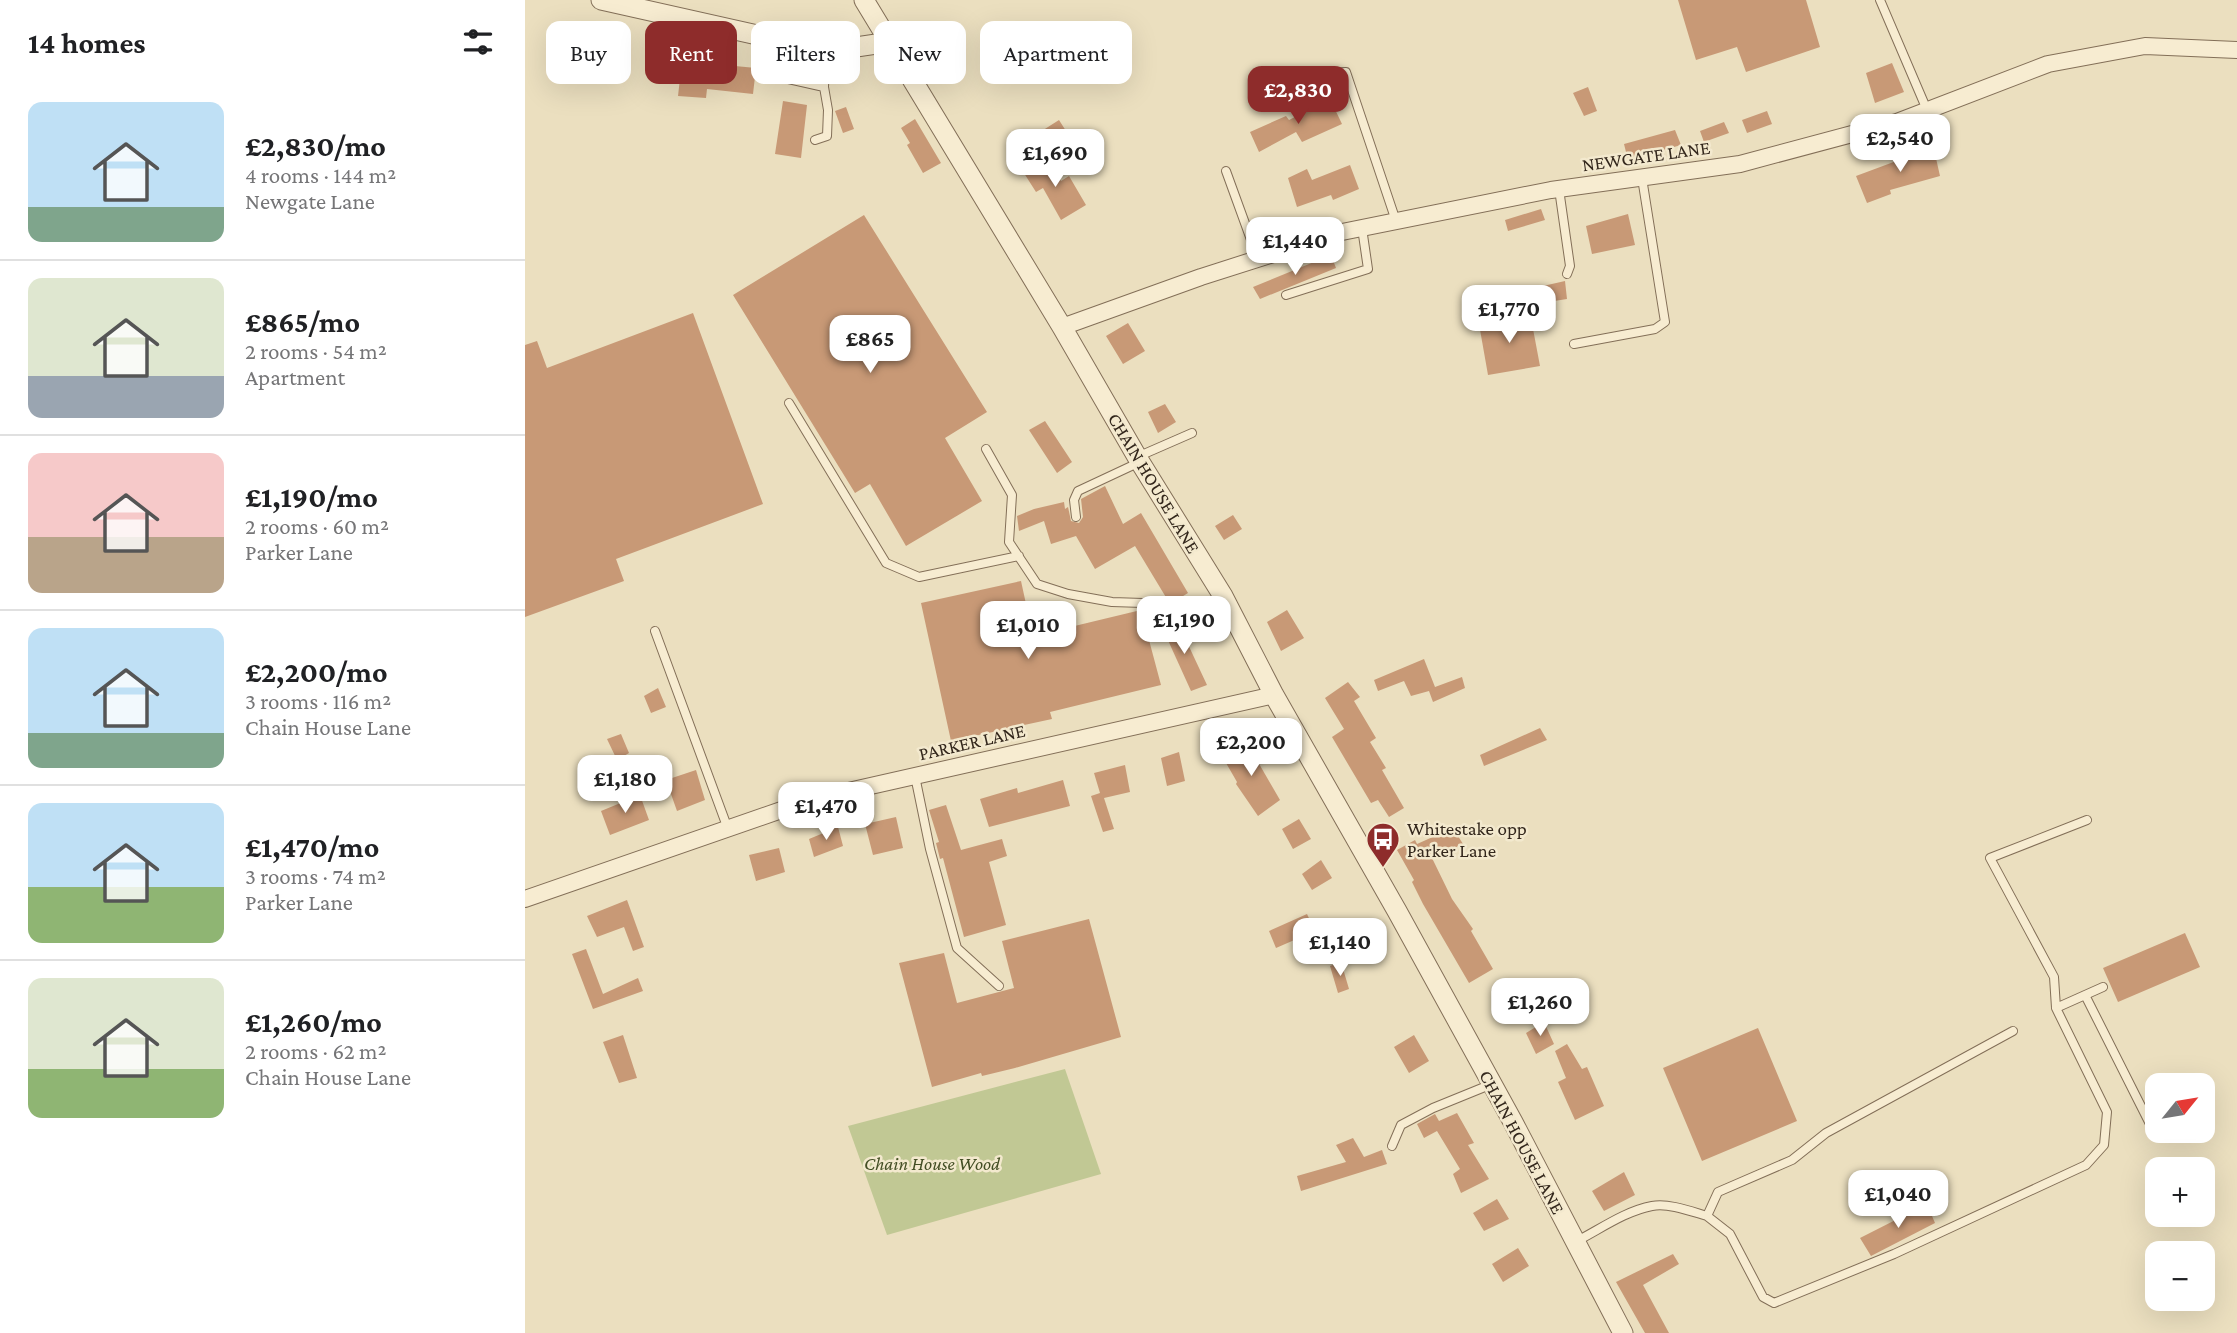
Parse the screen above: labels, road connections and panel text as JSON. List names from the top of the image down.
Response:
{
  "streets": {
    "street": ["NEWGATE LANE", "CHAIN HOUSE LANE", "PARKER LANE"]
  },
  "crossings": [
    ["NEWGATE LANE", "CHAIN HOUSE LANE"],
    ["CHAIN HOUSE LANE", "PARKER LANE"]
  ],
  "parks": ["Chain House Wood"],
  "places": {
    "bus stop": ["Whitestake opp Parker Lane"]
  },
  "north": "top right",
  "page": {
    "heading": "14 homes",
    "chip": [
      "Buy",
      "Rent",
      "Filters",
      "New",
      "Apartment"
    ],
    "price": [
      "£2,830",
      "£2,540",
      "£1,690",
      "£1,440",
      "£1,770",
      "£865",
      "£1,190",
      "£1,010",
      "£2,200",
      "£1,180",
      "£1,470",
      "£1,140",
      "£1,260",
      "£1,040"
    ],
    "list": [
      {
        "name": "£2,830/mo",
        "note": "4 rooms · 144 m² · Newgate Lane"
      },
      {
        "name": "£865/mo",
        "note": "2 rooms · 54 m² · Apartment"
      },
      {
        "name": "£1,190/mo",
        "note": "2 rooms · 60 m² · Parker Lane"
      },
      {
        "name": "£2,200/mo",
        "note": "3 rooms · 116 m² · Chain House Lane"
      },
      {
        "name": "£1,470/mo",
        "note": "3 rooms · 74 m² · Parker Lane"
      },
      {
        "name": "£1,260/mo",
        "note": "2 rooms · 62 m² · Chain House Lane"
      }
    ],
    "map_buttons": ["+", "−"]
  }
}
